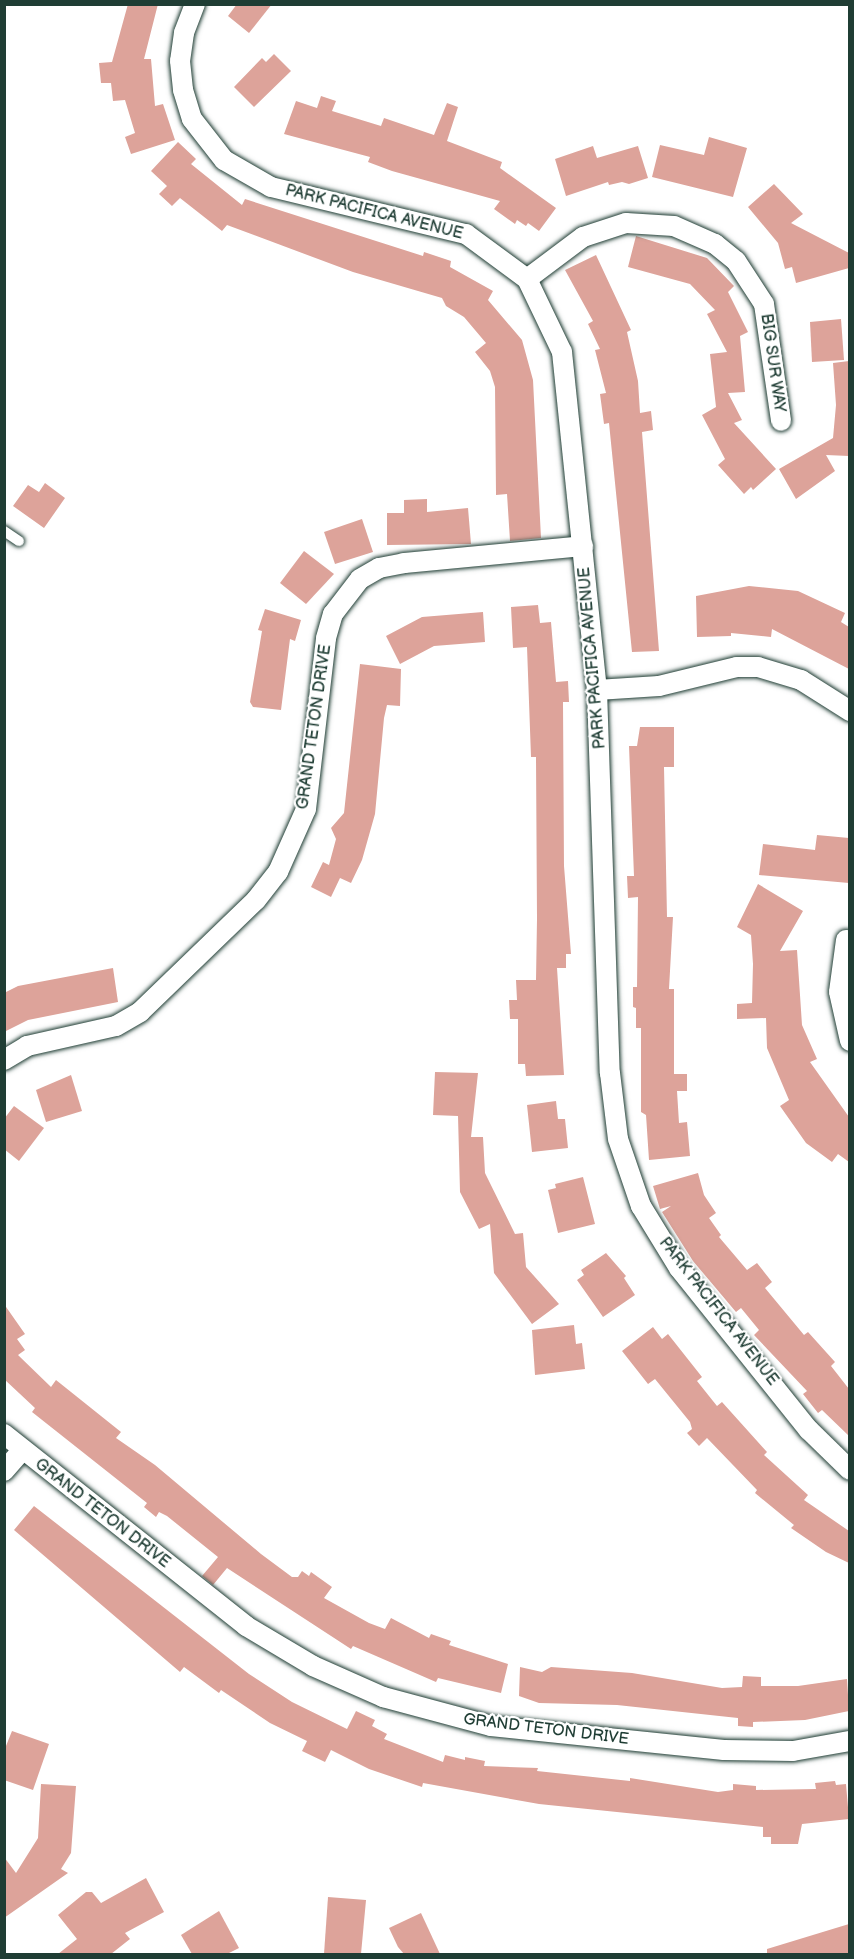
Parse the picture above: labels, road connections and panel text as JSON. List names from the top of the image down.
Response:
{
  "streets": {
    "street": ["PARK PACIFICA AVENUE", "BIG SUR WAY", "GRAND TETON DRIVE"]
  },
  "crossings": [
    ["PARK PACIFICA AVENUE", "BIG SUR WAY"],
    ["PARK PACIFICA AVENUE", "GRAND TETON DRIVE"]
  ]
}
